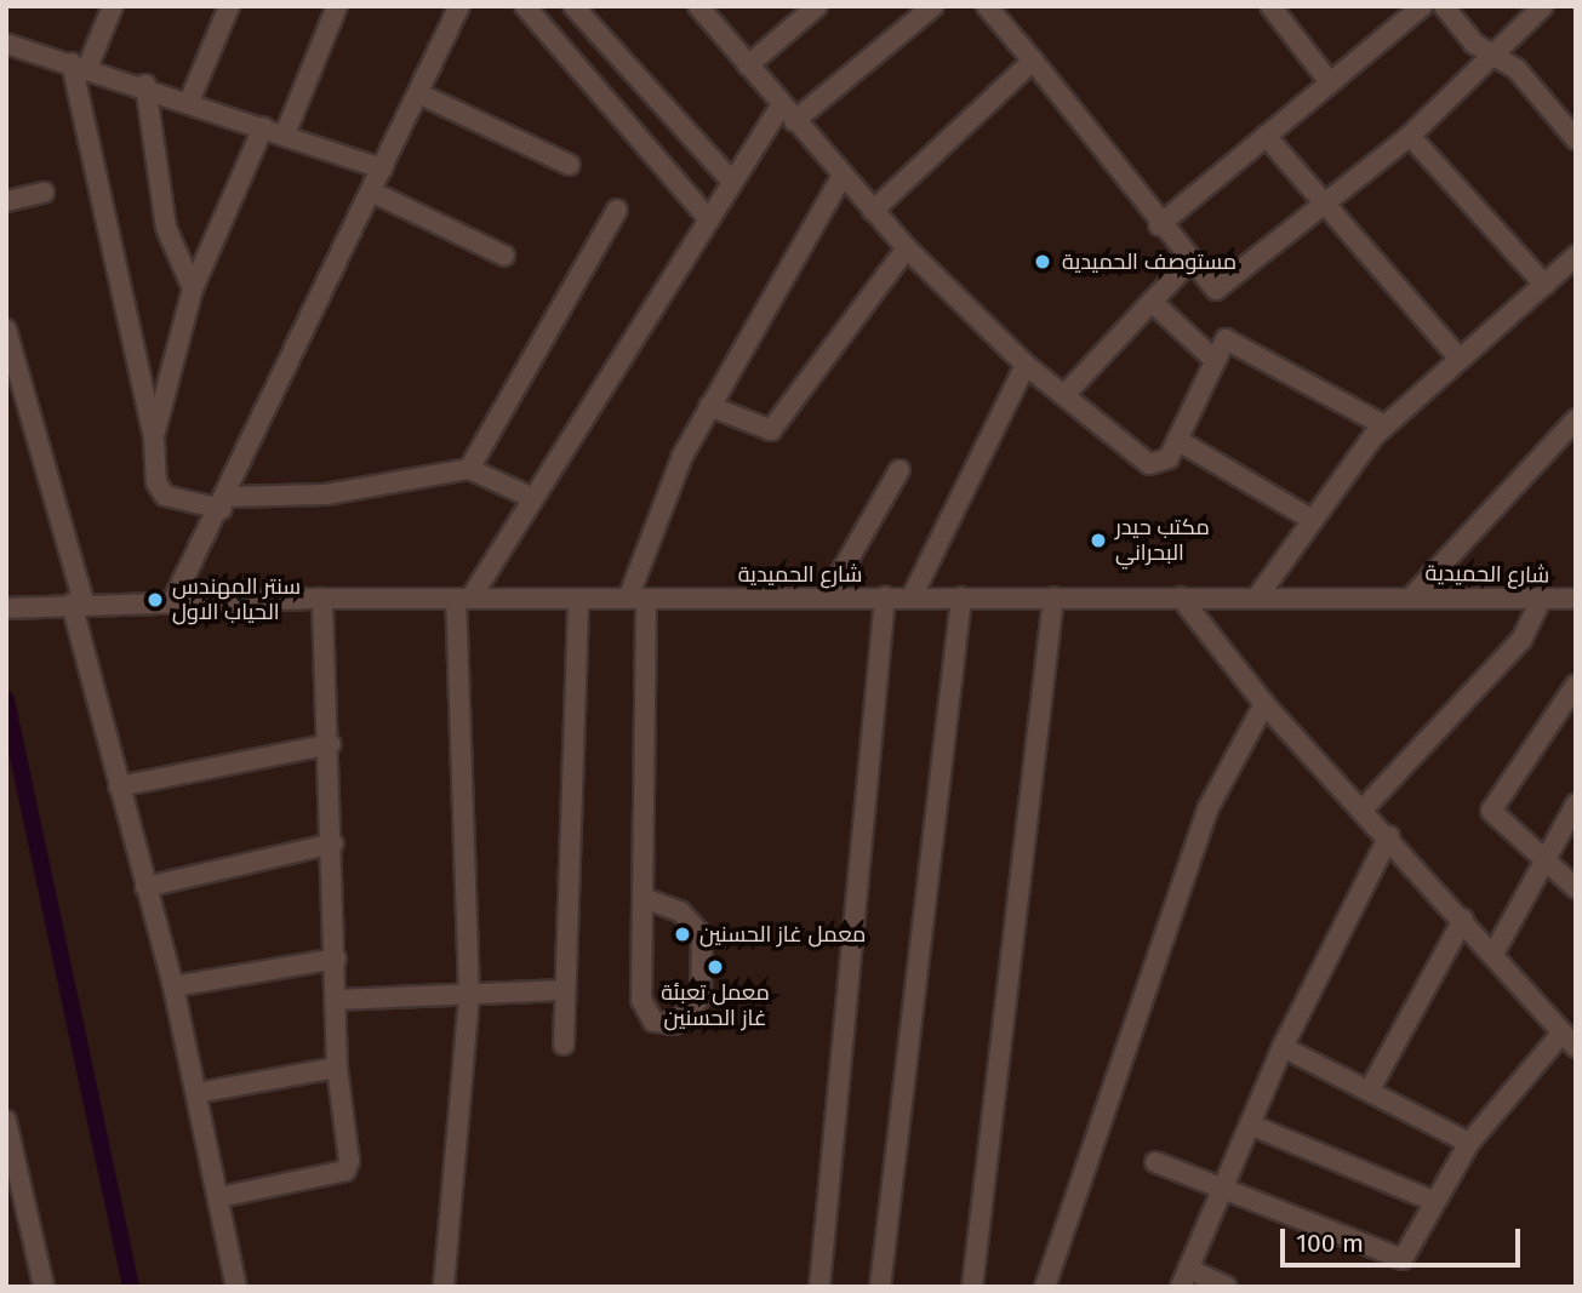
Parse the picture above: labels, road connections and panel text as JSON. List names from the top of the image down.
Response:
{
  "streets": {
    "street": ["شارع الحميدية"]
  },
  "places": [
    "مستوصف الحميدية",
    "مكتب حيدر البحراني",
    "سنتر المهندس الحياب الاول",
    "معمل غاز الحسنين",
    "معمل تعبئة غاز الحسنين"
  ],
  "scale_bar": "100 m"
}
